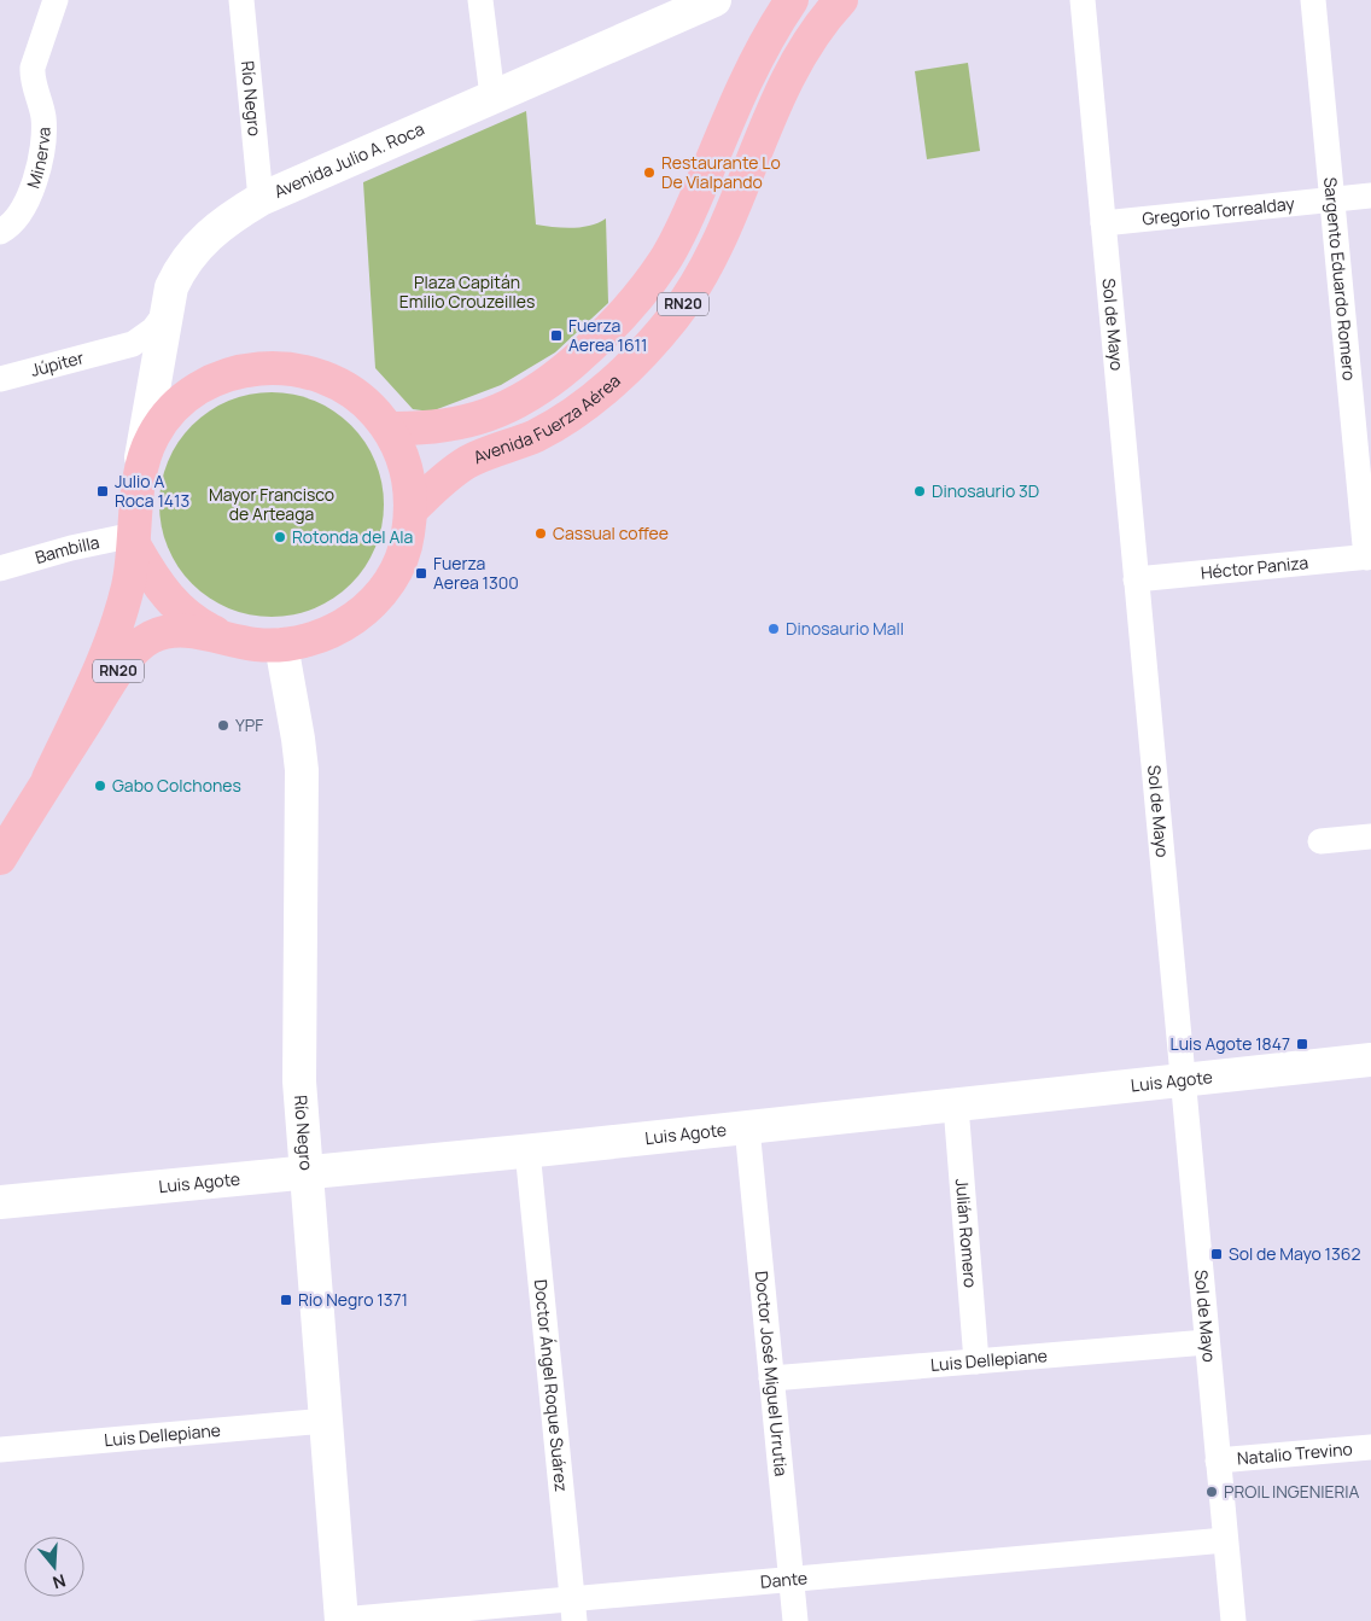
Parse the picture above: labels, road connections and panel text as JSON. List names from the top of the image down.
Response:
{
  "streets": {
    "main road": [
      "Río Negro",
      "Avenida Julio A. Roca",
      "RN20",
      "Avenida Fuerza Aérea",
      "Luis Agote"
    ],
    "street": [
      "Minerva",
      "Gregorio Torrealday",
      "Sargento Eduardo Romero",
      "Sol de Mayo",
      "Júpiter",
      "Bambilla",
      "Héctor Paniza",
      "Julián Romero",
      "Luis Dellepiane",
      "Doctor José Miguel Urrutia",
      "Doctor Ángel Roque Suárez",
      "Natalio Trevino",
      "Dante"
    ]
  },
  "crossings": [
    ["Río Negro", "Avenida Julio A. Roca"],
    ["Río Negro", "Luis Agote"],
    ["Río Negro", "Luis Dellepiane"],
    ["Río Negro", "Dante"],
    ["Avenida Julio A. Roca", "Júpiter"],
    ["Avenida Julio A. Roca", "Avenida Fuerza Aérea"],
    ["Avenida Julio A. Roca", "Bambilla"],
    ["Gregorio Torrealday", "Sargento Eduardo Romero"],
    ["Gregorio Torrealday", "Sol de Mayo"],
    ["Sargento Eduardo Romero", "Héctor Paniza"],
    ["Sol de Mayo", "Héctor Paniza"],
    ["Sol de Mayo", "Luis Agote"],
    ["Sol de Mayo", "Luis Dellepiane"],
    ["Sol de Mayo", "Natalio Trevino"],
    ["Sol de Mayo", "Dante"],
    ["Luis Agote", "Julián Romero"],
    ["Luis Agote", "Doctor José Miguel Urrutia"],
    ["Luis Agote", "Doctor Ángel Roque Suárez"],
    ["Julián Romero", "Luis Dellepiane"],
    ["Luis Dellepiane", "Doctor José Miguel Urrutia"],
    ["Doctor José Miguel Urrutia", "Dante"],
    ["Doctor Ángel Roque Suárez", "Dante"]
  ],
  "parks": ["Plaza Capitán Emilio Crouzeilles", "Mayor Francisco de Arteaga"],
  "places": {
    "other": [
      "Restaurante Lo De Vialpando",
      "Dinosaurio 3D",
      "Cassual coffee",
      "Rotonda del Ala",
      "Dinosaurio Mall",
      "YPF",
      "Gabo Colchones",
      "PROIL INGENIERIA"
    ],
    "transit": [
      "Fuerza Aerea 1611",
      "Julio A Roca 1413",
      "Fuerza Aerea 1300",
      "Luis Agote 1847",
      "Sol de Mayo 1362",
      "Rio Negro 1371"
    ]
  },
  "north": "bottom"
}
